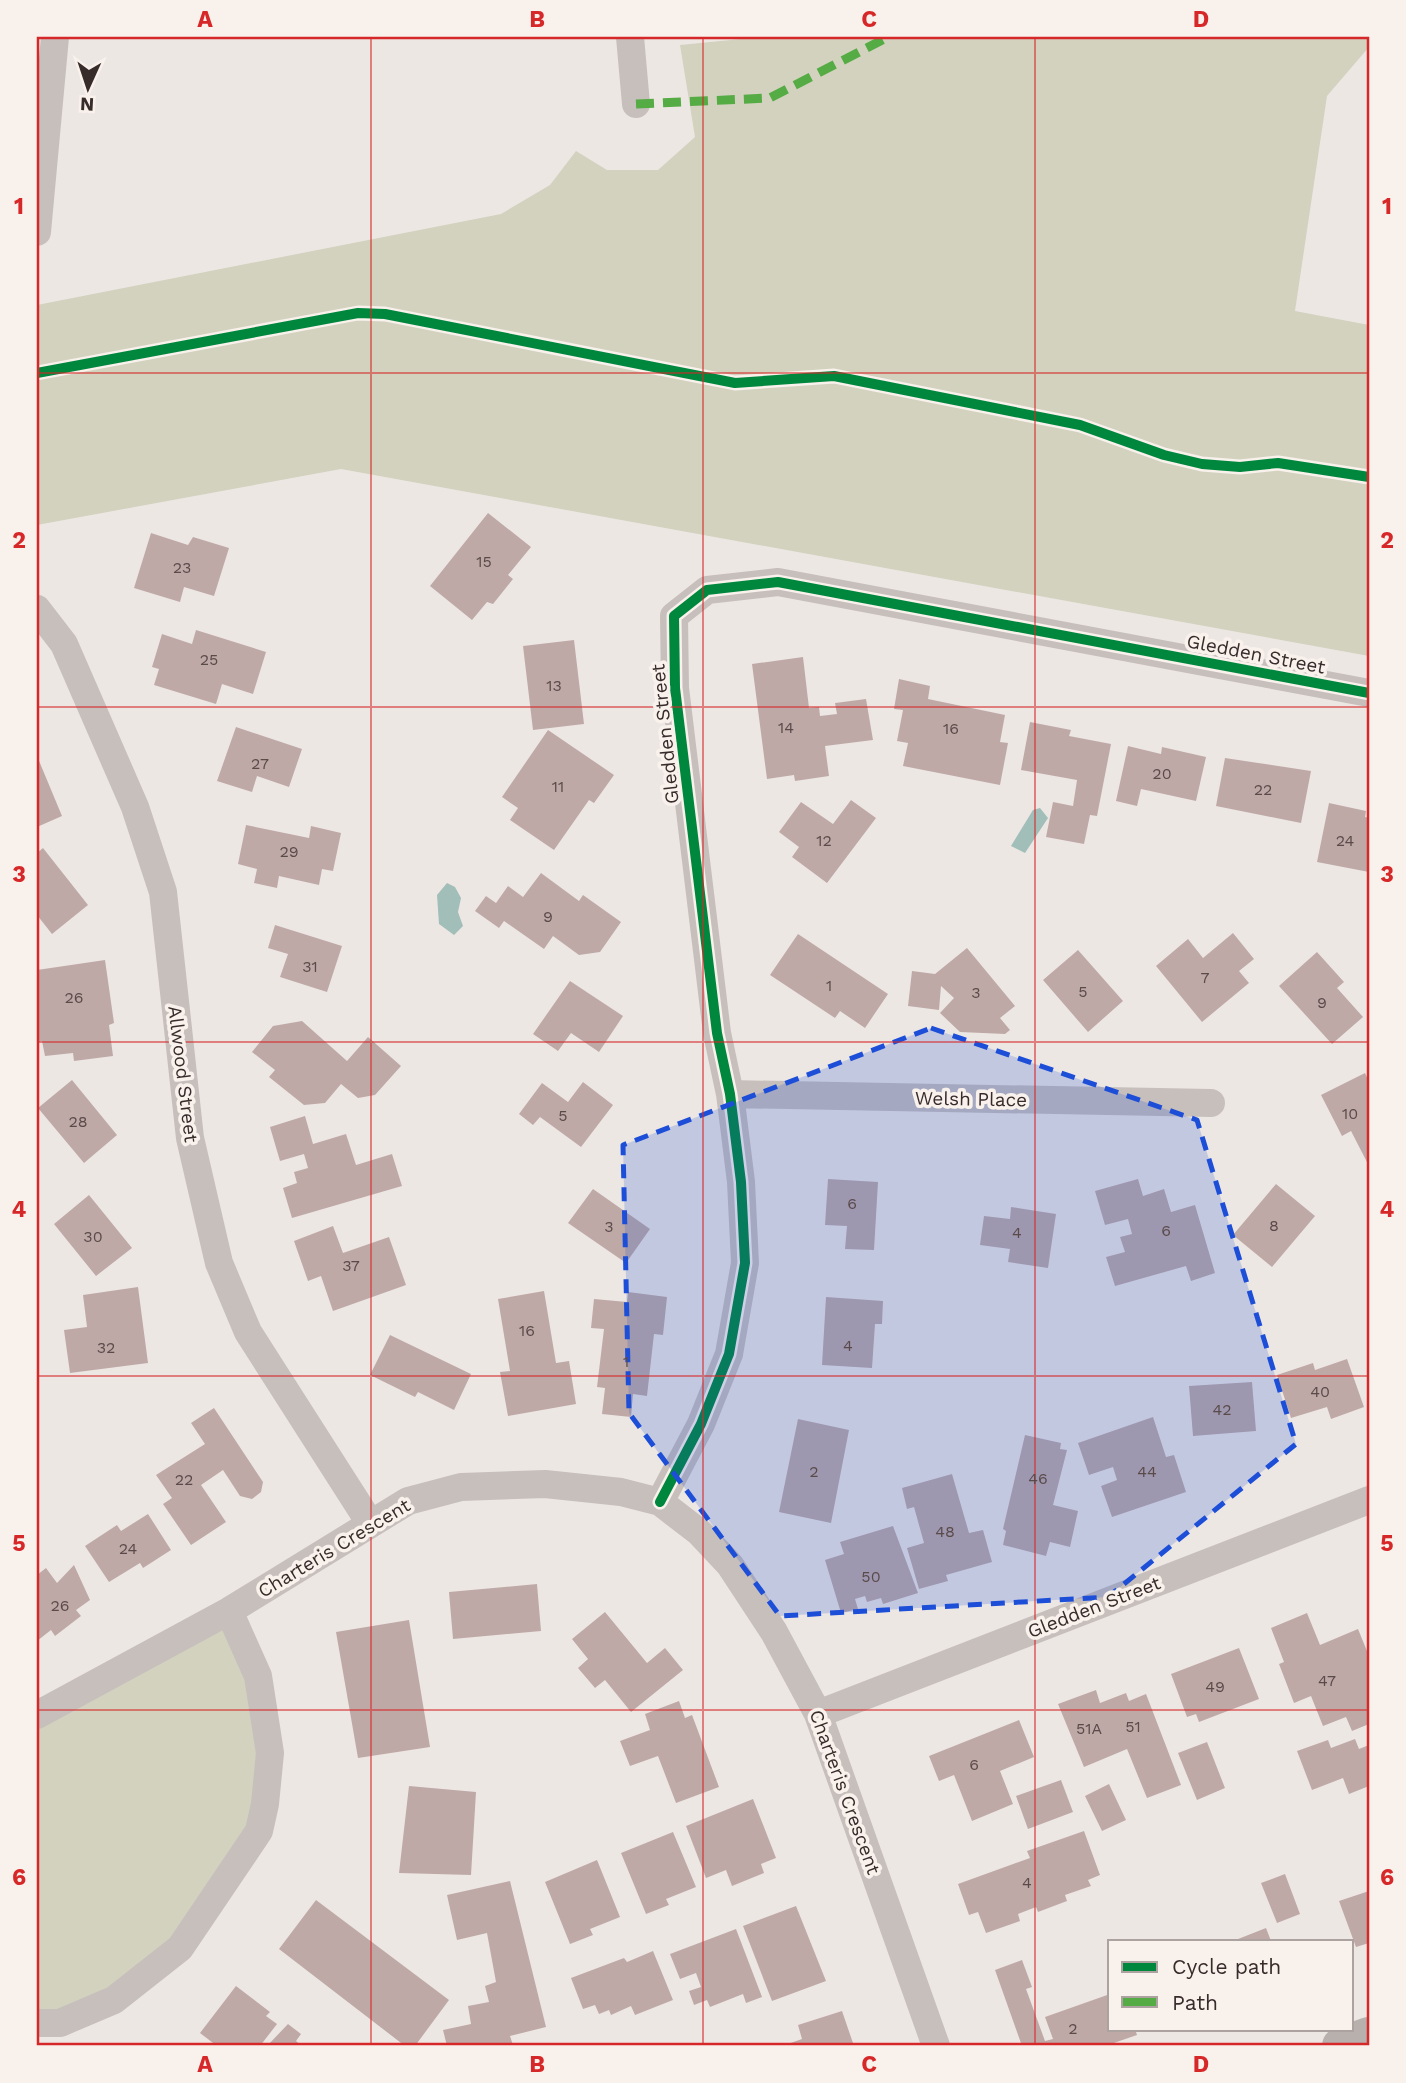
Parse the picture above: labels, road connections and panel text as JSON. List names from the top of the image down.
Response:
{
  "streets": {
    "street": [
      "Gledden Street",
      "Allwood Street",
      "Welsh Place",
      "Charteris Crescent"
    ]
  },
  "crossings": [
    ["Gledden Street", "Welsh Place"],
    ["Gledden Street", "Charteris Crescent"],
    ["Allwood Street", "Charteris Crescent"]
  ],
  "house_numbers": [
    "15",
    "23",
    "25",
    "13",
    "14",
    "16",
    "27",
    "20",
    "11",
    "22",
    "12",
    "24",
    "29",
    "9",
    "31",
    "7",
    "1",
    "5",
    "3",
    "26",
    "9",
    "10",
    "5",
    "28",
    "6",
    "8",
    "3",
    "6",
    "4",
    "30",
    "37",
    "16",
    "4",
    "32",
    "1",
    "40",
    "42",
    "2",
    "44",
    "46",
    "22",
    "48",
    "24",
    "50",
    "26",
    "47",
    "49",
    "51",
    "51A",
    "6",
    "4",
    "2"
  ],
  "legend": ["Cycle path", "Path"],
  "north": "bottom",
  "grid": {
    "columns": [
      "A",
      "B",
      "C",
      "D"
    ],
    "rows": [
      "1",
      "2",
      "3",
      "4",
      "5",
      "6"
    ]
  }
}
